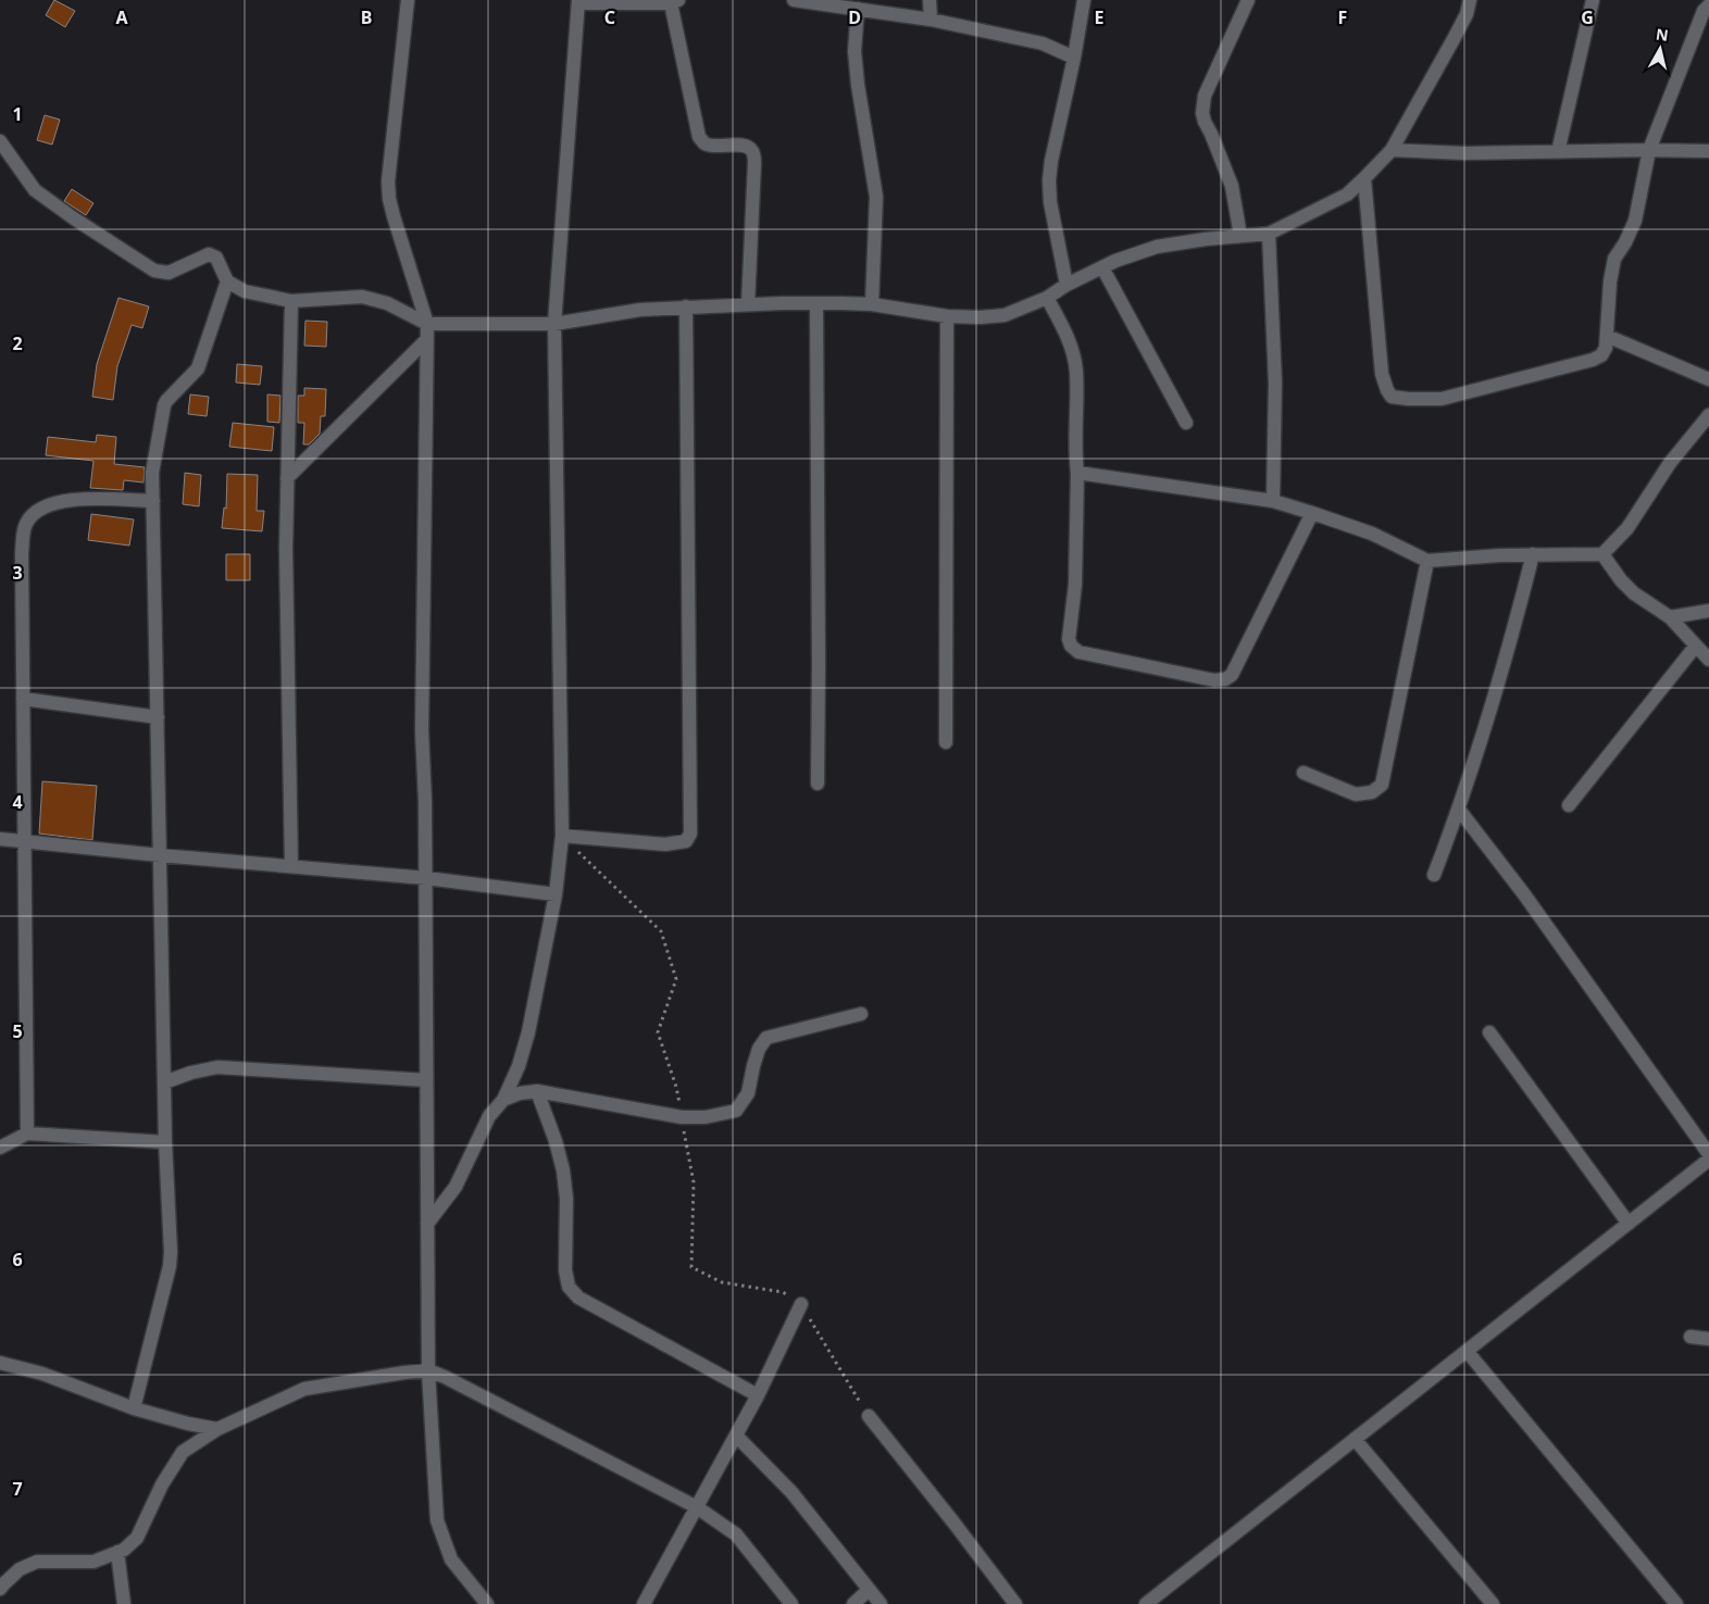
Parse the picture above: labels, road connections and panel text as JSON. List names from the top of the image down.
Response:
{
  "north": "top",
  "grid": {
    "columns": [
      "A",
      "B",
      "C",
      "D",
      "E",
      "F",
      "G"
    ],
    "rows": [
      "1",
      "2",
      "3",
      "4",
      "5",
      "6",
      "7"
    ]
  }
}
